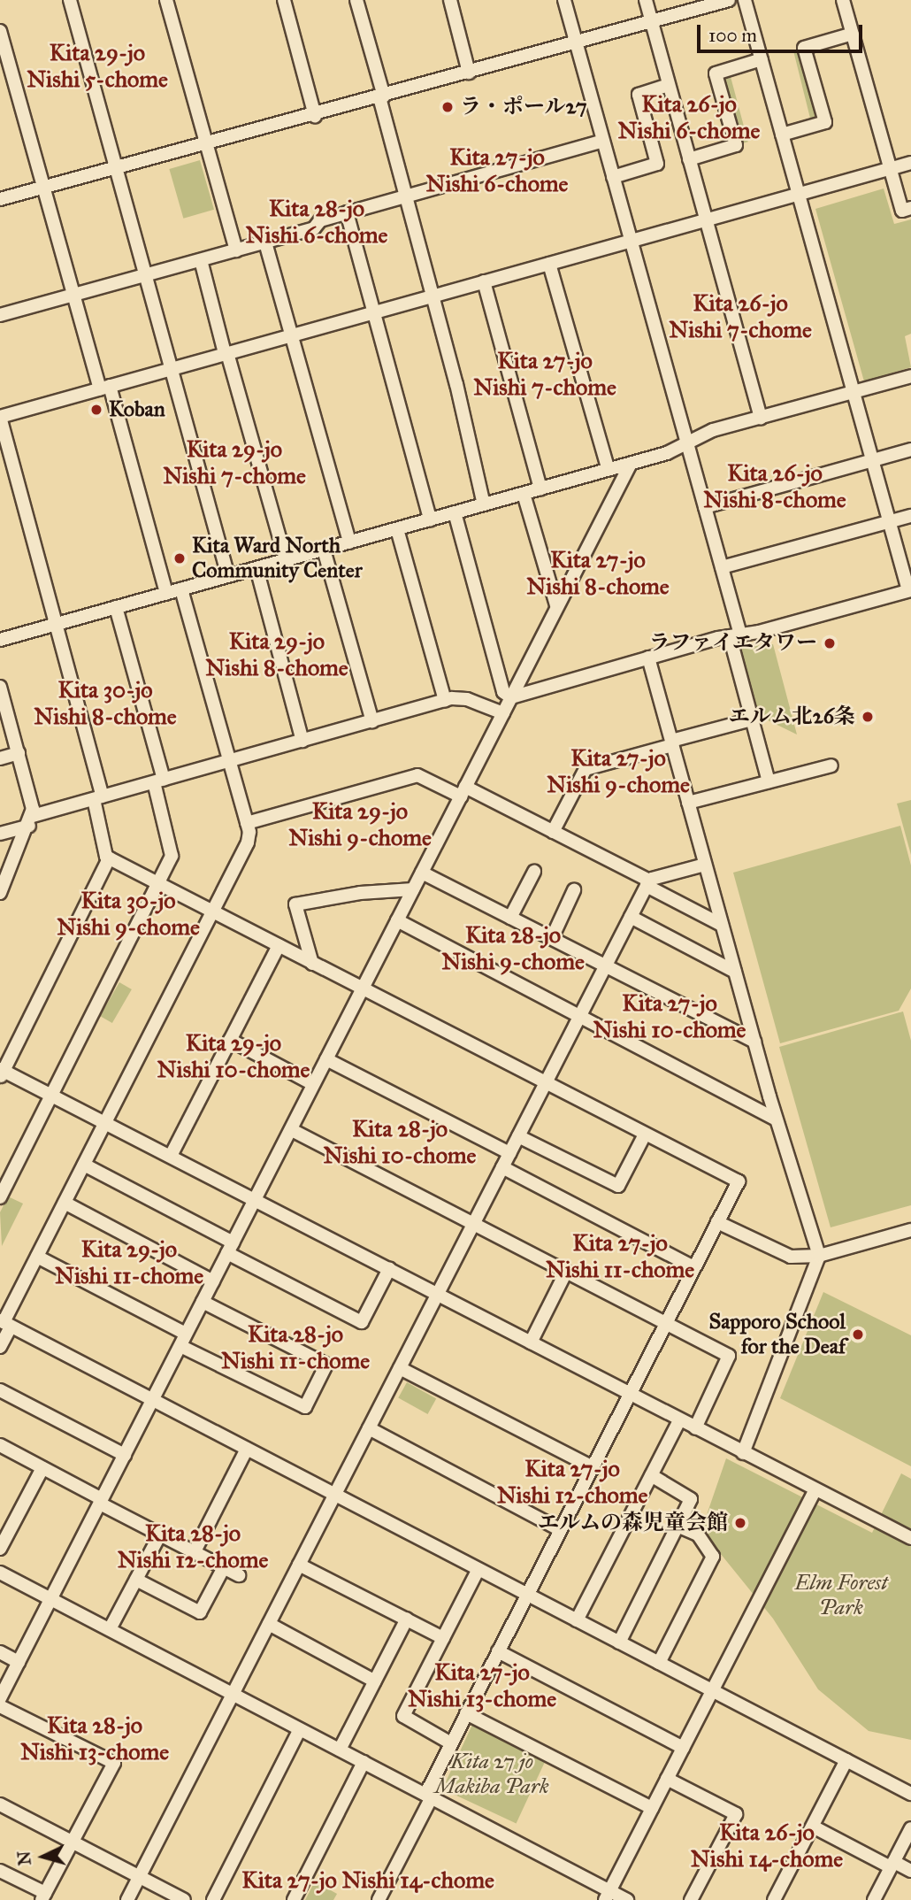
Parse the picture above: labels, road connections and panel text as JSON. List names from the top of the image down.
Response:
{
  "districts": [
    "Kita 29-jo Nishi 5-chome",
    "Kita 26-jo Nishi 6-chome",
    "Kita 27-jo Nishi 6-chome",
    "Kita 28-jo Nishi 6-chome",
    "Kita 26-jo Nishi 7-chome",
    "Kita 27-jo Nishi 7-chome",
    "Kita 29-jo Nishi 7-chome",
    "Kita 26-jo Nishi 8-chome",
    "Kita 27-jo Nishi 8-chome",
    "Kita 29-jo Nishi 8-chome",
    "Kita 30-jo Nishi 8-chome",
    "Kita 27-jo Nishi 9-chome",
    "Kita 29-jo Nishi 9-chome",
    "Kita 30-jo Nishi 9-chome",
    "Kita 28-jo Nishi 9-chome",
    "Kita 27-jo Nishi 10-chome",
    "Kita 29-jo Nishi 10-chome",
    "Kita 28-jo Nishi 10-chome",
    "Kita 27-jo Nishi 11-chome",
    "Kita 29-jo Nishi 11-chome",
    "Kita 28-jo Nishi 11-chome",
    "Kita 27-jo Nishi 12-chome",
    "Kita 28-jo Nishi 12-chome",
    "Kita 27-jo Nishi 13-chome",
    "Kita 28-jo Nishi 13-chome",
    "Kita 26-jo Nishi 14-chome",
    "Kita 27-jo Nishi 14-chome"
  ],
  "parks": ["Elm Forest Park", "Kita 27 jo Makiba Park"],
  "places": [
    "ラ・ポール27",
    "Koban",
    "Kita Ward North Community Center",
    "ラファイエタワー",
    "エルム北26条",
    "Sapporo School for the Deaf",
    "エルムの森児童会館"
  ],
  "scale_bar": "100 m",
  "north": "left"
}
